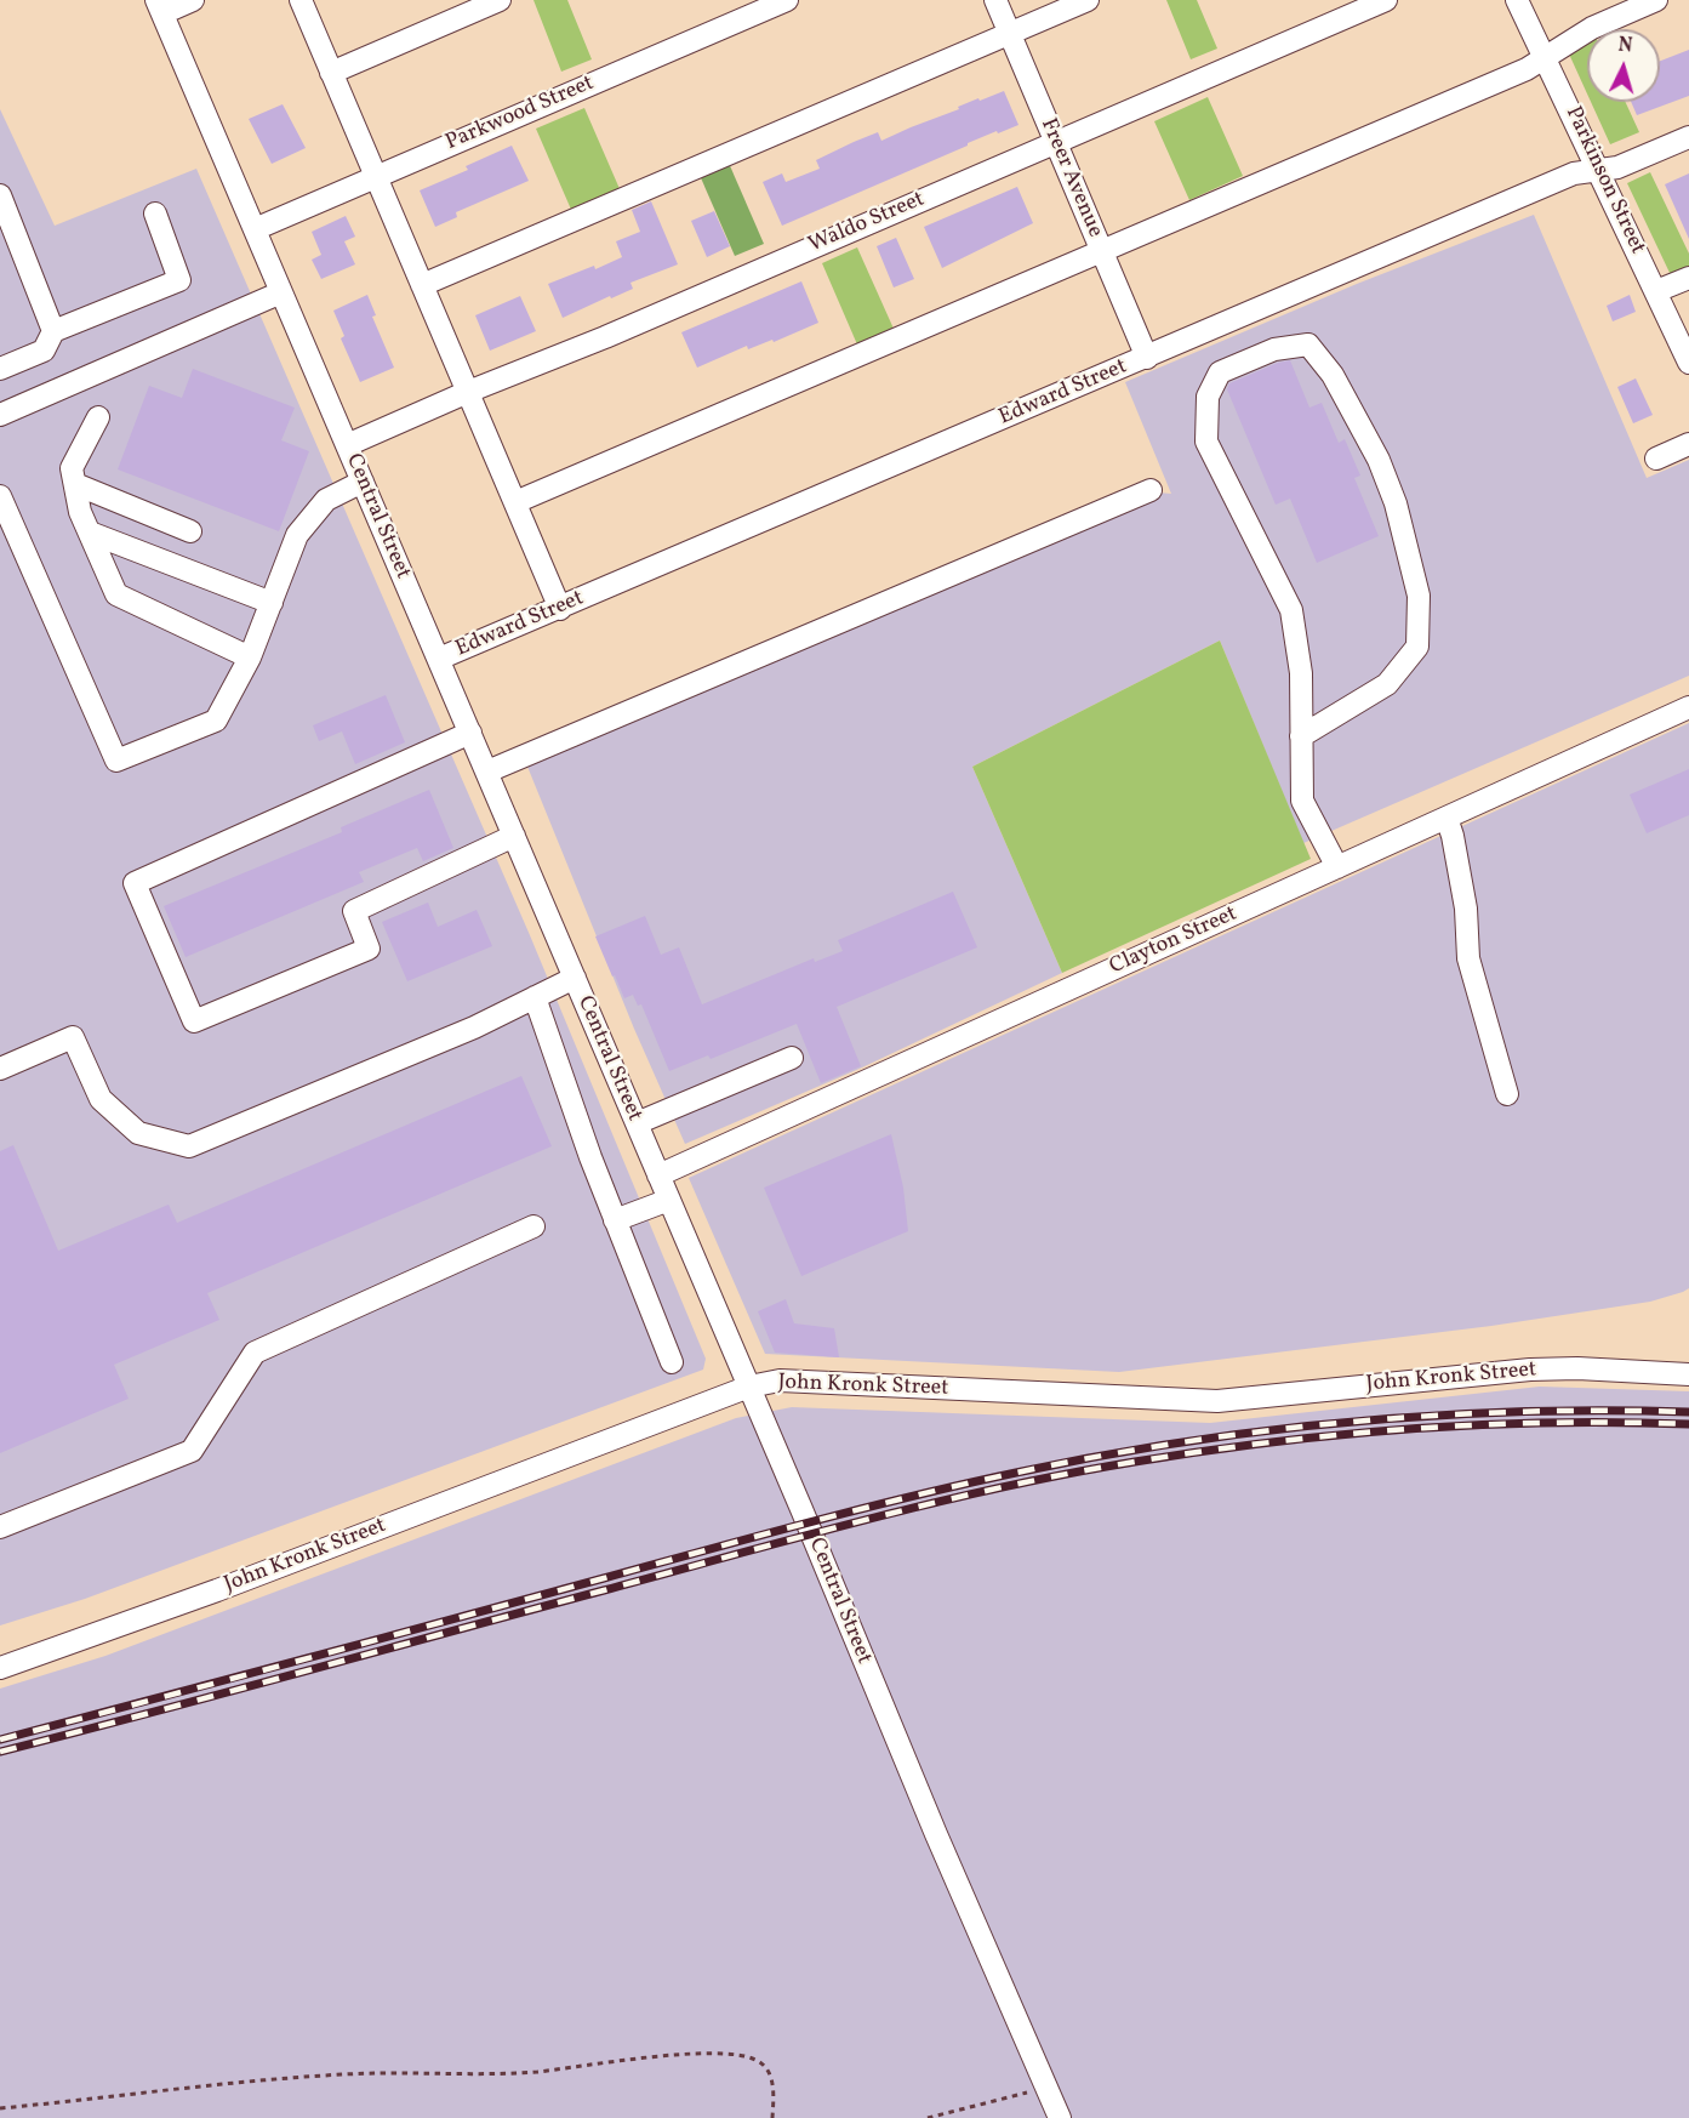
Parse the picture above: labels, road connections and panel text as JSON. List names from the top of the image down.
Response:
{
  "streets": {
    "street": [
      "Parkwood Street",
      "Freer Avenue",
      "Parkinson Street",
      "Waldo Street",
      "Edward Street",
      "Central Street",
      "Clayton Street",
      "John Kronk Street"
    ]
  },
  "crossings": [
    ["Parkwood Street", "Central Street"],
    ["Freer Avenue", "Waldo Street"],
    ["Freer Avenue", "Edward Street"],
    ["Parkinson Street", "Edward Street"],
    ["Waldo Street", "Central Street"],
    ["Edward Street", "Central Street"],
    ["Central Street", "Clayton Street"],
    ["Central Street", "John Kronk Street"]
  ],
  "north": "top"
}
